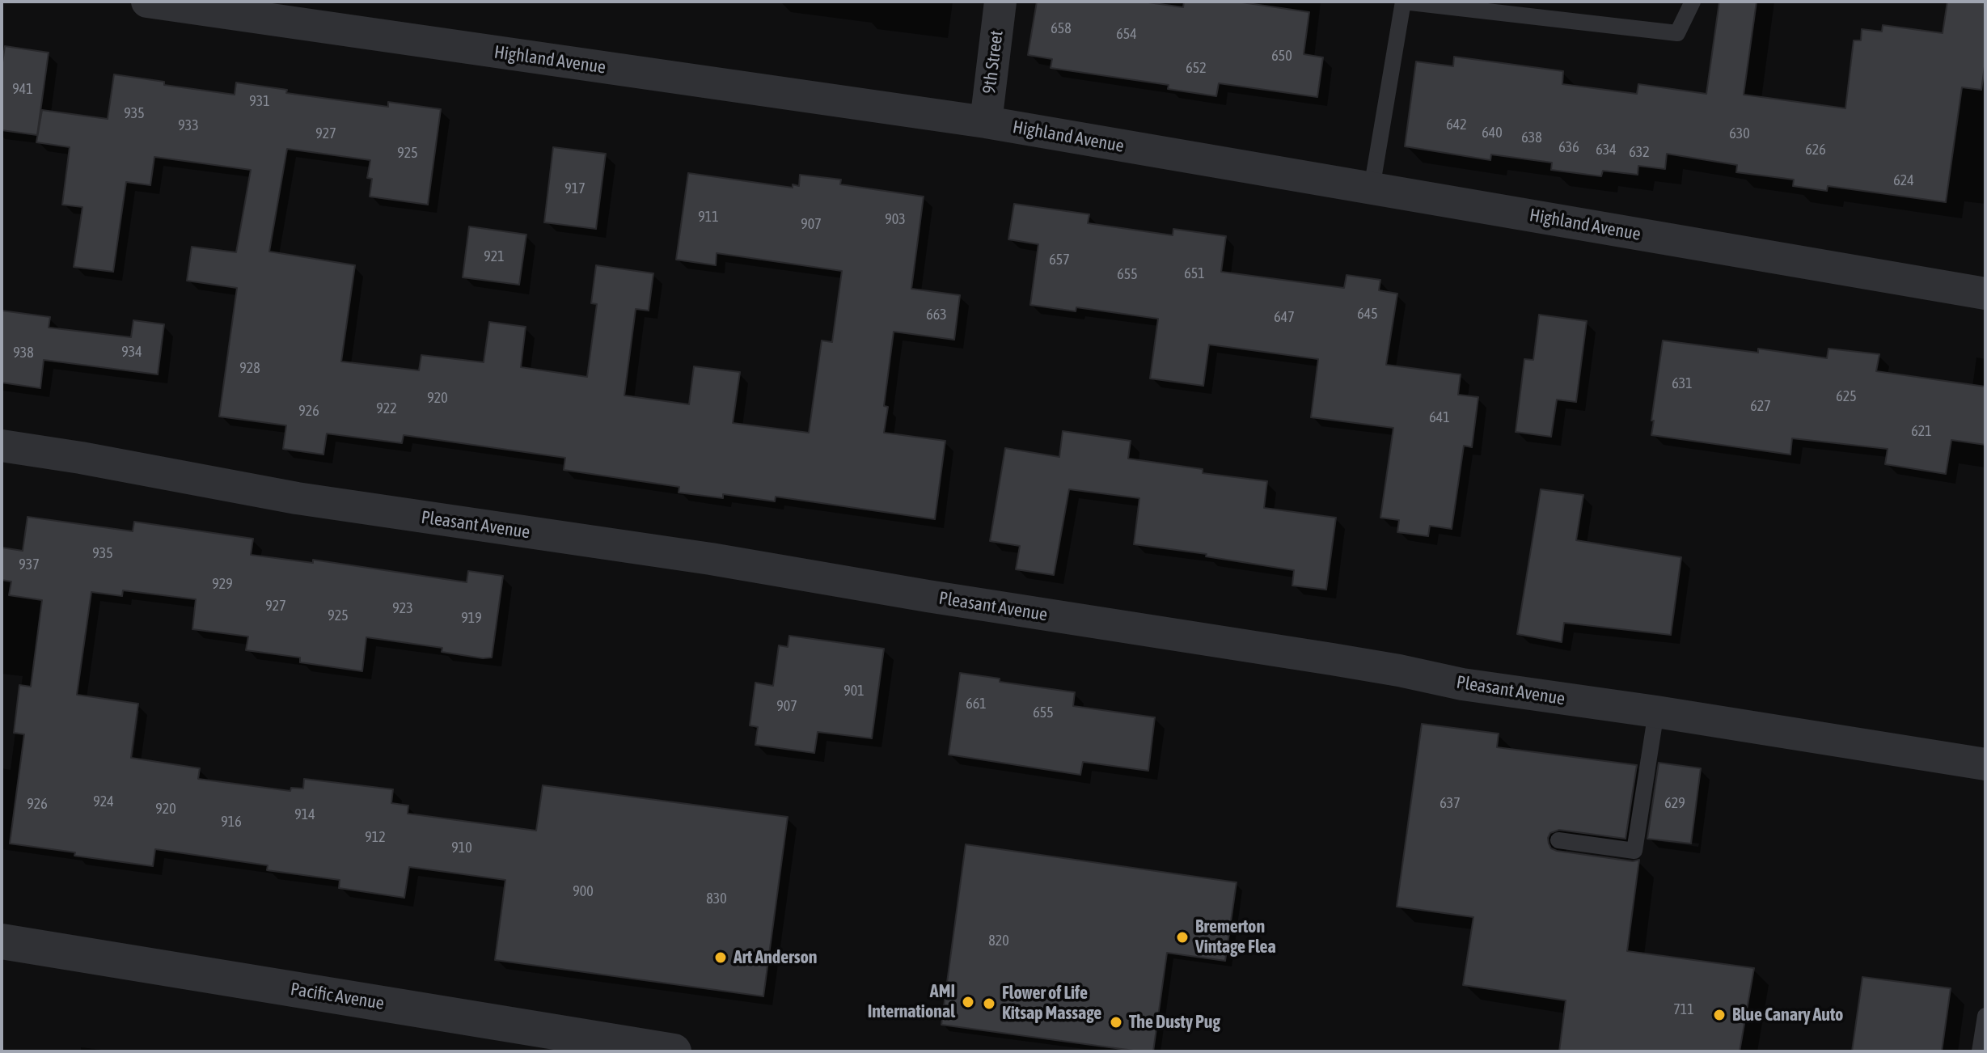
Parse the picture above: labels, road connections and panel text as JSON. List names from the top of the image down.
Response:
{
  "streets": {
    "street": [
      "Highland Avenue",
      "9th Street",
      "Pleasant Avenue",
      "Pacific Avenue"
    ]
  },
  "crossings": [
    ["Highland Avenue", "9th Street"]
  ],
  "places": [
    "Bremerton Vintage Flea",
    "Art Anderson",
    "AMI International",
    "Flower of Life Kitsap Massage",
    "Blue Canary Auto",
    "The Dusty Pug"
  ],
  "house_numbers": [
    "658",
    "654",
    "650",
    "652",
    "941",
    "931",
    "935",
    "642",
    "933",
    "640",
    "927",
    "630",
    "638",
    "636",
    "634",
    "626",
    "632",
    "925",
    "624",
    "917",
    "911",
    "903",
    "907",
    "921",
    "657",
    "651",
    "655",
    "645",
    "663",
    "647",
    "934",
    "938",
    "928",
    "631",
    "625",
    "920",
    "627",
    "922",
    "926",
    "641",
    "621",
    "935",
    "937",
    "929",
    "927",
    "923",
    "925",
    "919",
    "901",
    "661",
    "907",
    "655",
    "924",
    "637",
    "629",
    "926",
    "920",
    "914",
    "916",
    "912",
    "910",
    "900",
    "830",
    "820",
    "711"
  ]
}
